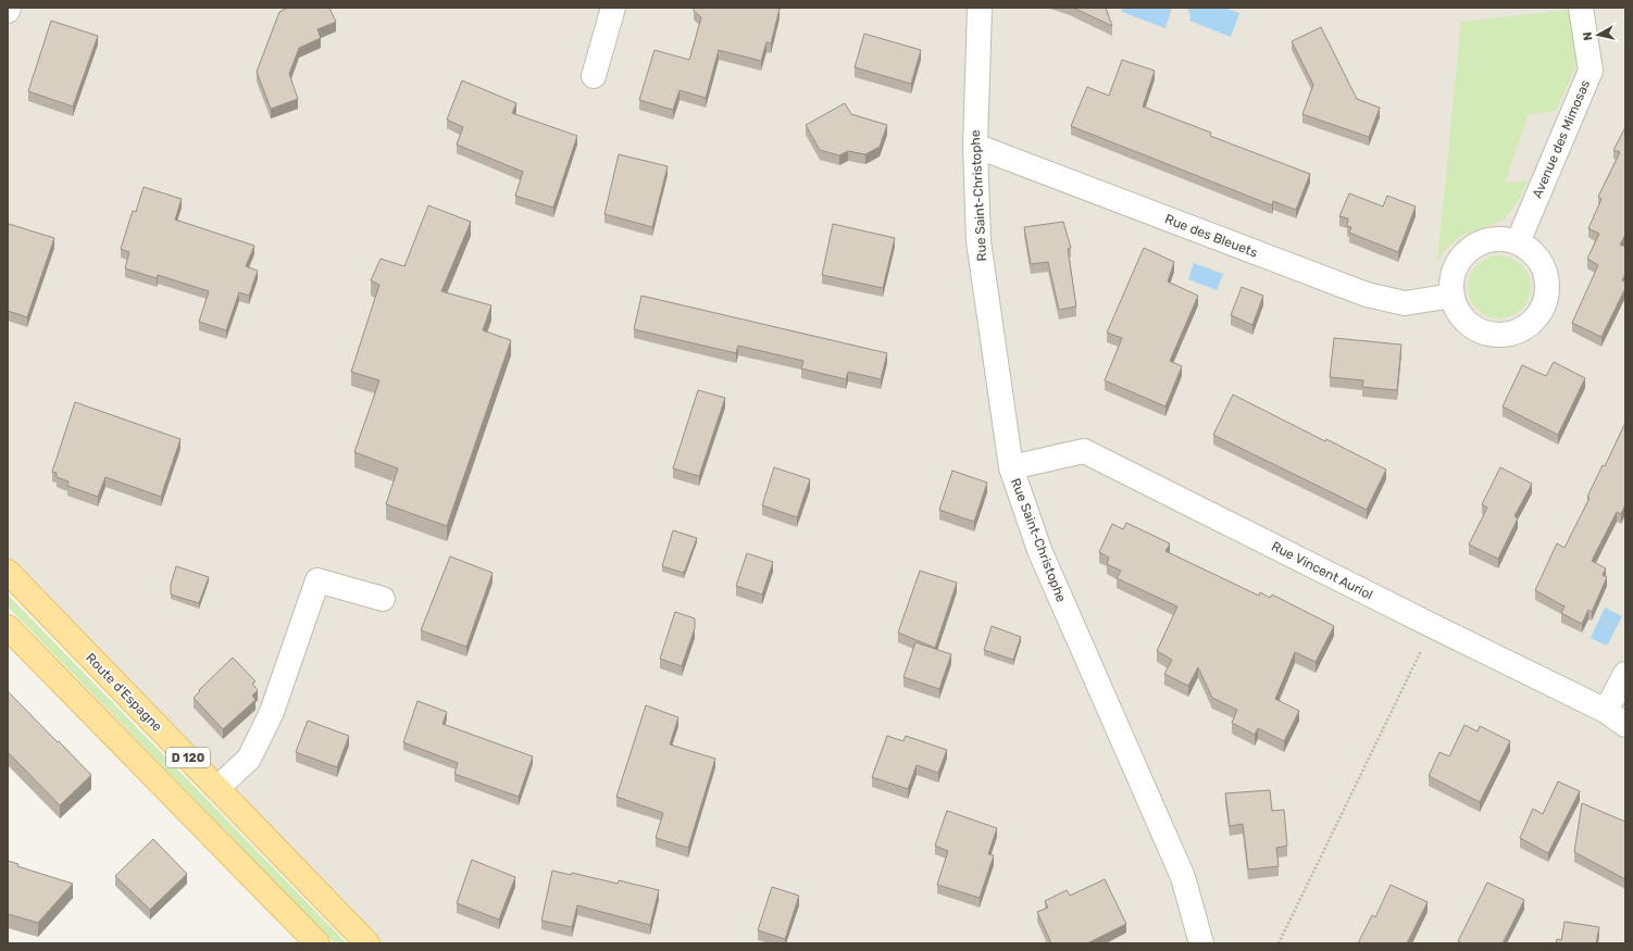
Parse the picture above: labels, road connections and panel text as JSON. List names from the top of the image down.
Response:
{
  "streets": {
    "main road": ["Route d'Espagne", "D 120"],
    "street": [
      "Avenue des Mimosas",
      "Rue Saint-Christophe",
      "Rue des Bleuets",
      "Rue Vincent Auriol"
    ]
  },
  "crossings": [
    ["Avenue des Mimosas", "Rue des Bleuets"],
    ["Rue Saint-Christophe", "Rue des Bleuets"],
    ["Rue Saint-Christophe", "Rue Vincent Auriol"]
  ],
  "north": "left"
}
